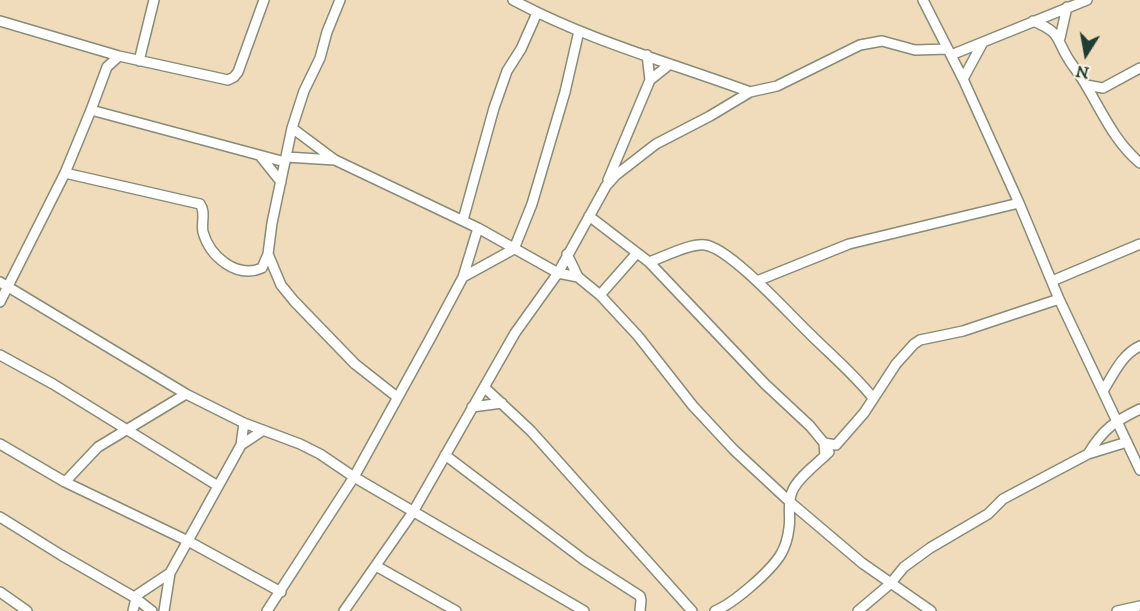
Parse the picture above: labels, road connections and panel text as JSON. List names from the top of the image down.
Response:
{
  "north": "bottom"
}
